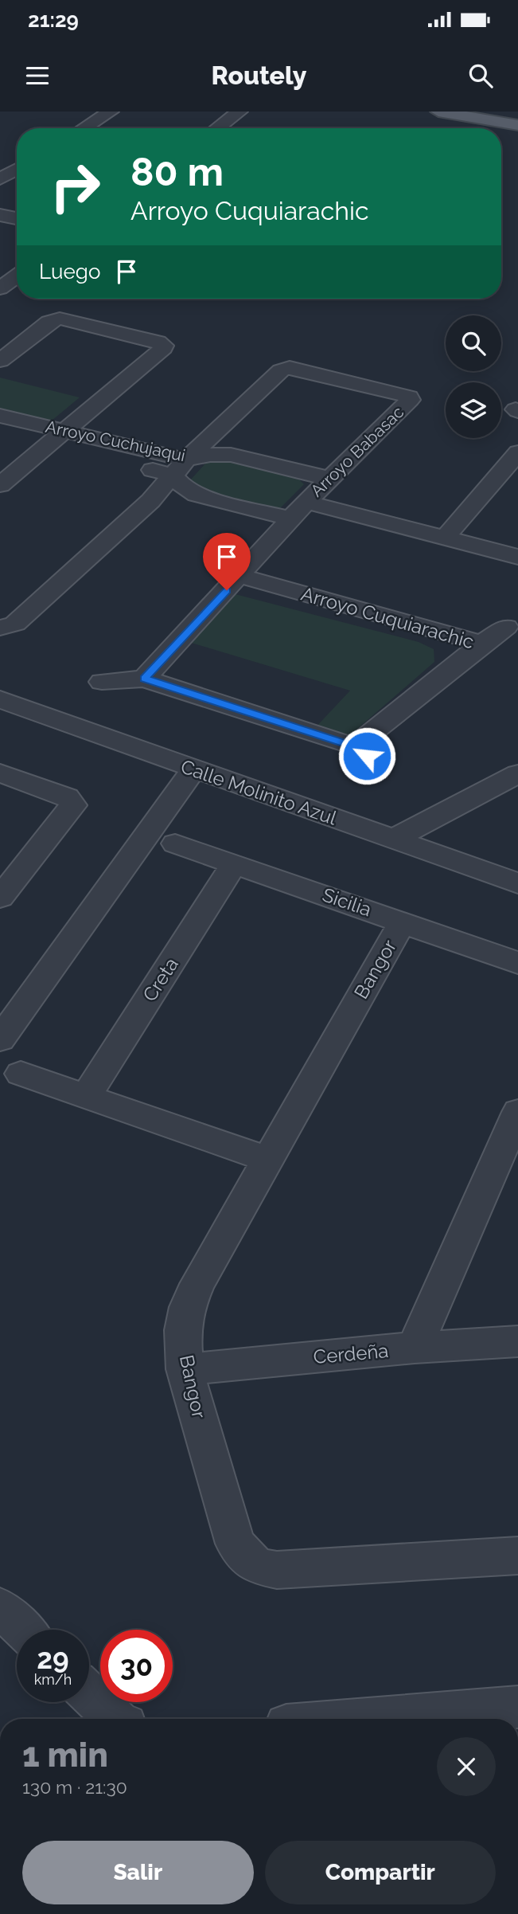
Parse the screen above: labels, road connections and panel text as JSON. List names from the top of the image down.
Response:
{
  "streets": {
    "street": [
      "Arroyo Cuchujaqui",
      "Arroyo Babasac",
      "Arroyo Cuquiarachic",
      "Calle Molinito Azul",
      "Sicilia",
      "Bangor",
      "Creta",
      "Cerdeña"
    ]
  },
  "crossings": [
    ["Arroyo Cuchujaqui", "Arroyo Babasac"],
    ["Sicilia", "Bangor"],
    ["Sicilia", "Creta"],
    ["Bangor", "Cerdeña"]
  ],
  "page": {
    "status": "21:29",
    "header": "Routely",
    "turn": ["80 m", "Arroyo Cuquiarachic"],
    "then": "Luego",
    "speed": "29 km/h",
    "limit": "30",
    "heading": ["1 min", "130 m · 21:30"],
    "buttons": ["Salir", "Compartir"]
  }
}
